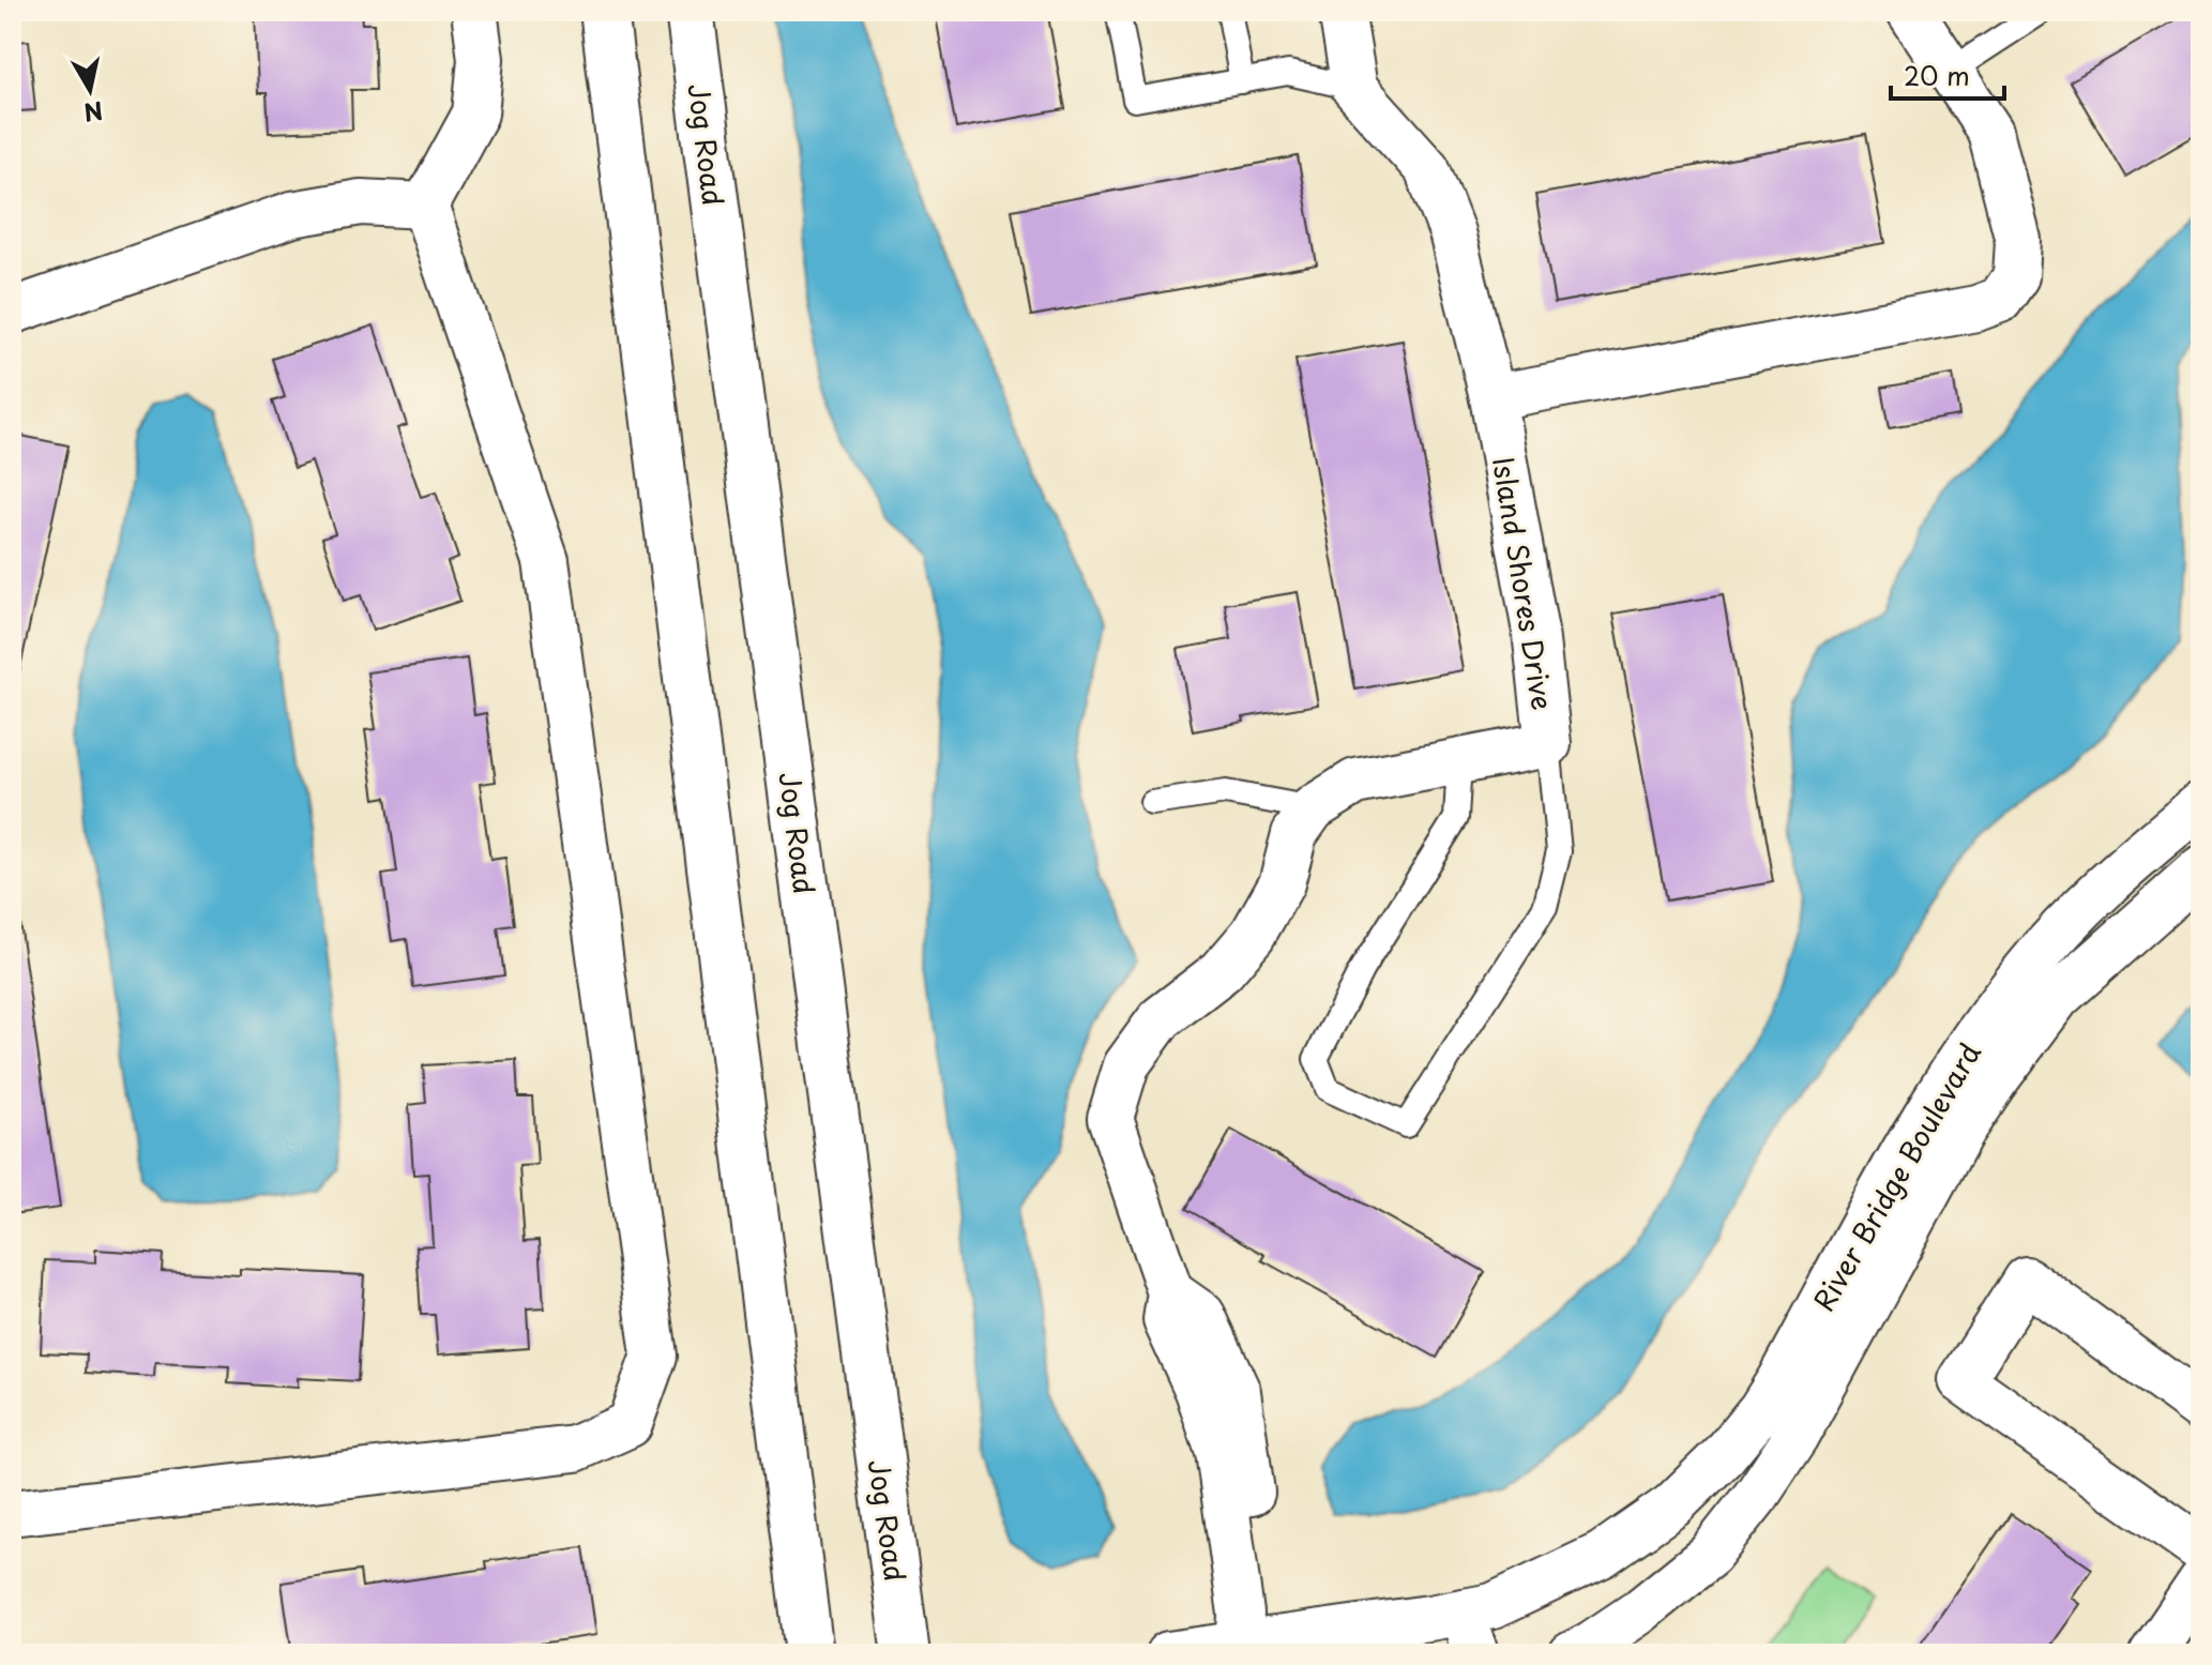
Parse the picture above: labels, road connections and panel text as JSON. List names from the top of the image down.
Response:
{
  "streets": {
    "main road": ["Jog Road"],
    "street": ["Island Shores Drive", "River Bridge Boulevard"]
  },
  "crossings": [
    ["Island Shores Drive", "River Bridge Boulevard"]
  ],
  "scale_bar": "20 m",
  "north": "bottom"
}
